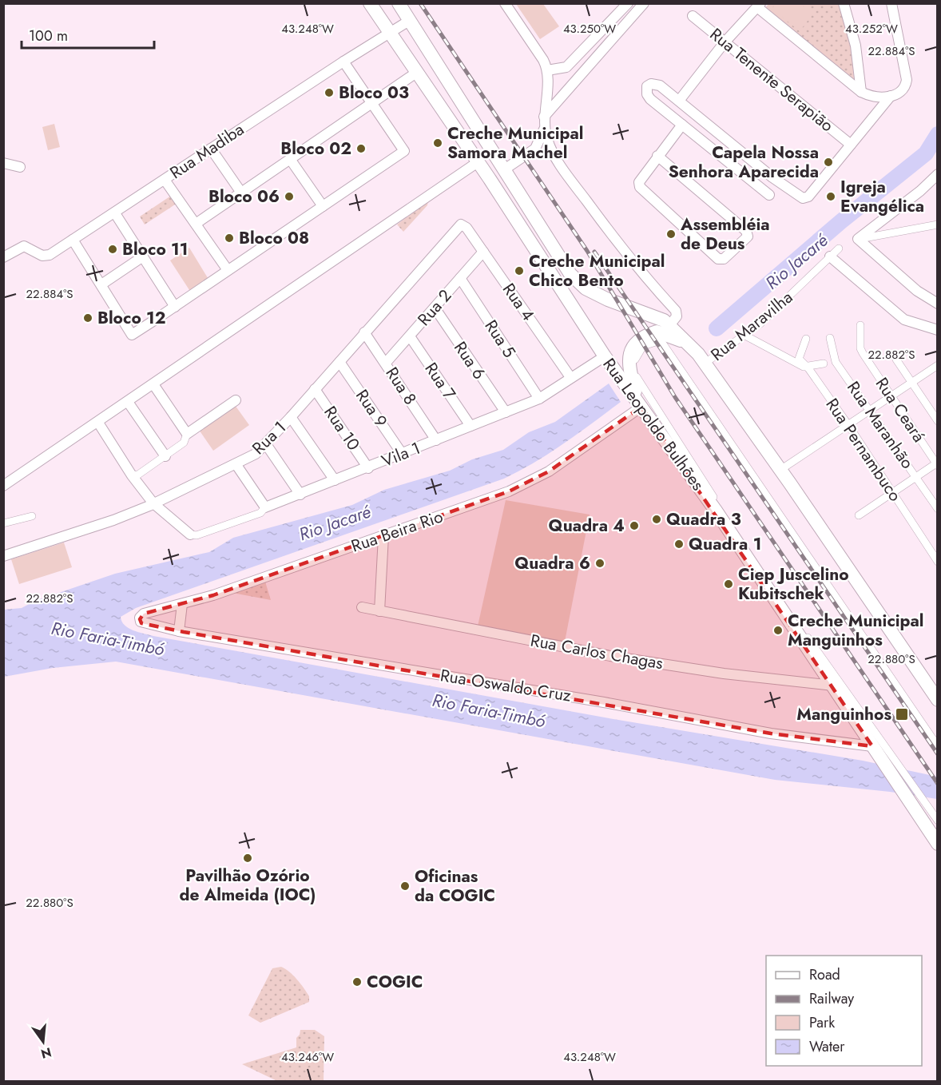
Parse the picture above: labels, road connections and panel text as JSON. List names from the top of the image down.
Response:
{
  "streets": {
    "main road": ["Rua Leopoldo Bulhões"],
    "street": [
      "Rua Tenente Serapião",
      "Rua Madiba",
      "Rua 4",
      "Rua 2",
      "Rua Maravilha",
      "Rua 5",
      "Rua 6",
      "Rua 7",
      "Rua 8",
      "Rua 9",
      "Rua Ceará",
      "Rua Maranhão",
      "Rua 10",
      "Rua 1",
      "Rua Pernambuco",
      "Vila 1",
      "Rua Beira Rio",
      "Rua Carlos Chagas",
      "Rua Oswaldo Cruz"
    ]
  },
  "crossings": [
    ["Rua Madiba", "Rua Leopoldo Bulhões"],
    ["Rua 4", "Rua 2"],
    ["Rua 4", "Rua 1"],
    ["Rua 4", "Vila 1"],
    ["Rua 2", "Rua 5"],
    ["Rua 2", "Rua 6"],
    ["Rua 2", "Rua 7"],
    ["Rua 2", "Rua 8"],
    ["Rua 5", "Vila 1"],
    ["Rua 6", "Vila 1"],
    ["Rua 7", "Vila 1"],
    ["Rua 8", "Rua 1"],
    ["Rua 8", "Vila 1"],
    ["Rua 9", "Rua 1"],
    ["Rua 9", "Vila 1"],
    ["Rua Leopoldo Bulhões", "Vila 1"],
    ["Rua Leopoldo Bulhões", "Rua Beira Rio"],
    ["Rua Leopoldo Bulhões", "Rua Carlos Chagas"],
    ["Rua Leopoldo Bulhões", "Rua Oswaldo Cruz"],
    ["Rua 10", "Rua 1"],
    ["Rua 10", "Vila 1"],
    ["Rua Beira Rio", "Rua Oswaldo Cruz"]
  ],
  "water": ["Rio Jacaré", "Rio Faria-Timbó"],
  "places": {
    "other": [
      "Bloco 03",
      "Creche Municipal Samora Machel",
      "Bloco 02",
      "Capela Nossa Senhora Aparecida",
      "Bloco 06",
      "Igreja Evangélica",
      "Assembléia de Deus",
      "Bloco 08",
      "Bloco 11",
      "Creche Municipal Chico Bento",
      "Bloco 12",
      "Quadra 3",
      "Quadra 4",
      "Quadra 1",
      "Quadra 6",
      "Ciep Juscelino Kubitschek",
      "Creche Municipal Manguinhos",
      "Pavilhão Ozório de Almeida (IOC)",
      "Oficinas da COGIC",
      "COGIC"
    ],
    "transit": ["Manguinhos"]
  },
  "legend": [
    "Road",
    "Railway",
    "Park",
    "Water"
  ],
  "scale_bar": "100 m",
  "north": "bottom",
  "coordinates": [
    "43.248°W",
    "43.250°W",
    "43.252°W",
    "22.884°S",
    "22.882°S",
    "22.880°S",
    "43.246°W"
  ]
}
